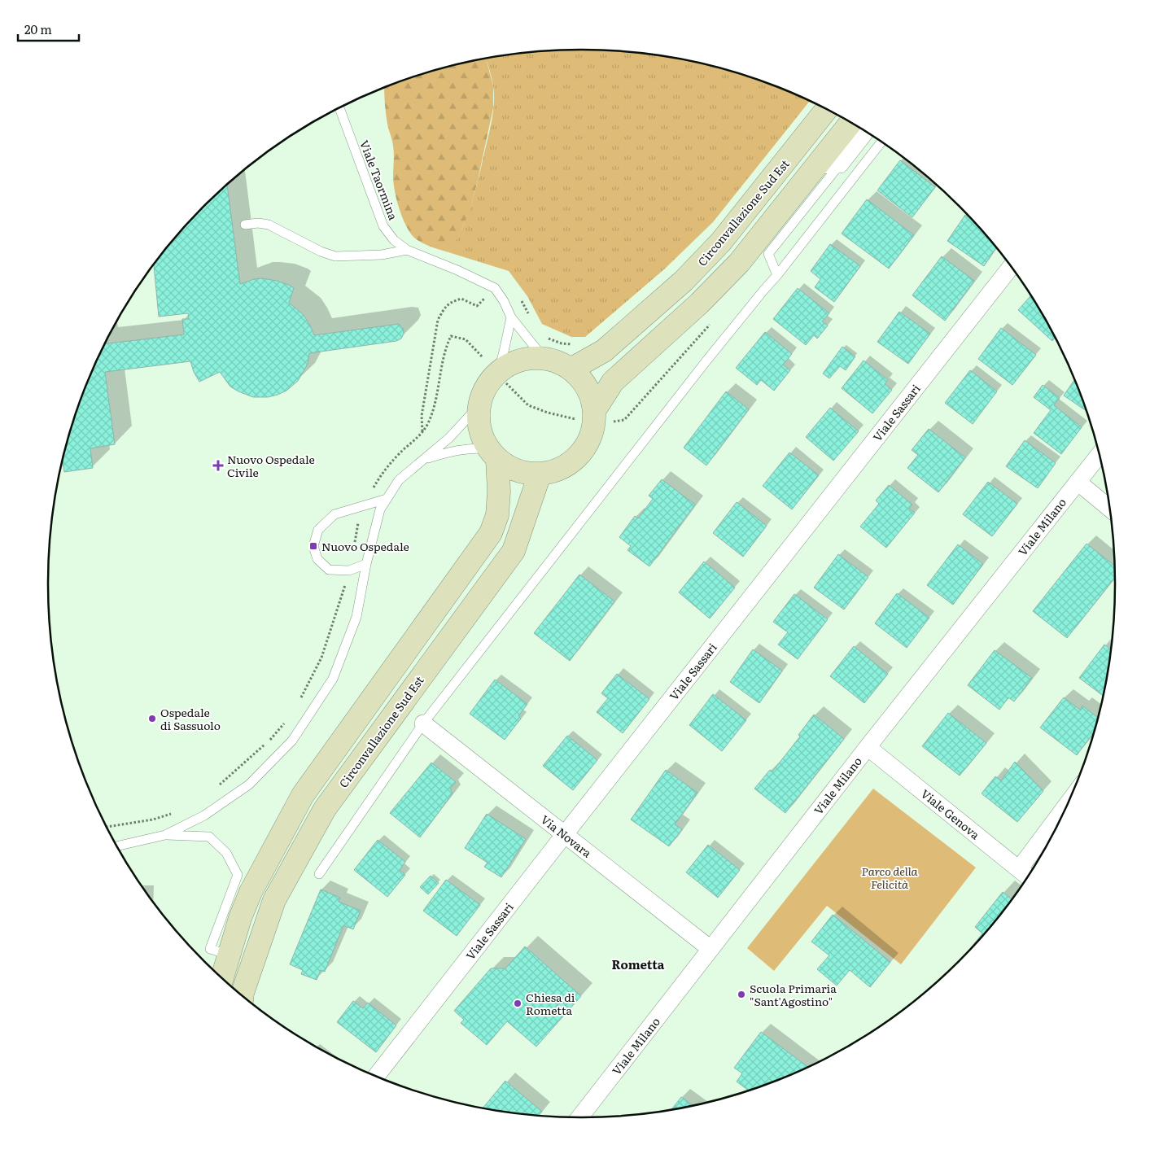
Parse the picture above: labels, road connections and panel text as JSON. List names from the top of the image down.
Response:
{
  "streets": {
    "main road": ["Circonvallazione Sud Est"],
    "street": [
      "Viale Sassari",
      "Viale Milano",
      "Viale Genova",
      "Via Novara"
    ],
    "lane": ["Viale Taormina"]
  },
  "crossings": [
    ["Viale Sassari", "Via Novara"],
    ["Viale Milano", "Viale Genova"],
    ["Viale Milano", "Via Novara"]
  ],
  "districts": ["Rometta"],
  "parks": ["Parco della Felicità"],
  "places": {
    "health": ["Nuovo Ospedale Civile"],
    "transit": ["Nuovo Ospedale"],
    "other": ["Ospedale di Sassuolo", "Scuola Primaria \"Sant'Agostino\"", "Chiesa di Rometta"]
  },
  "scale_bar": "20 m"
}
